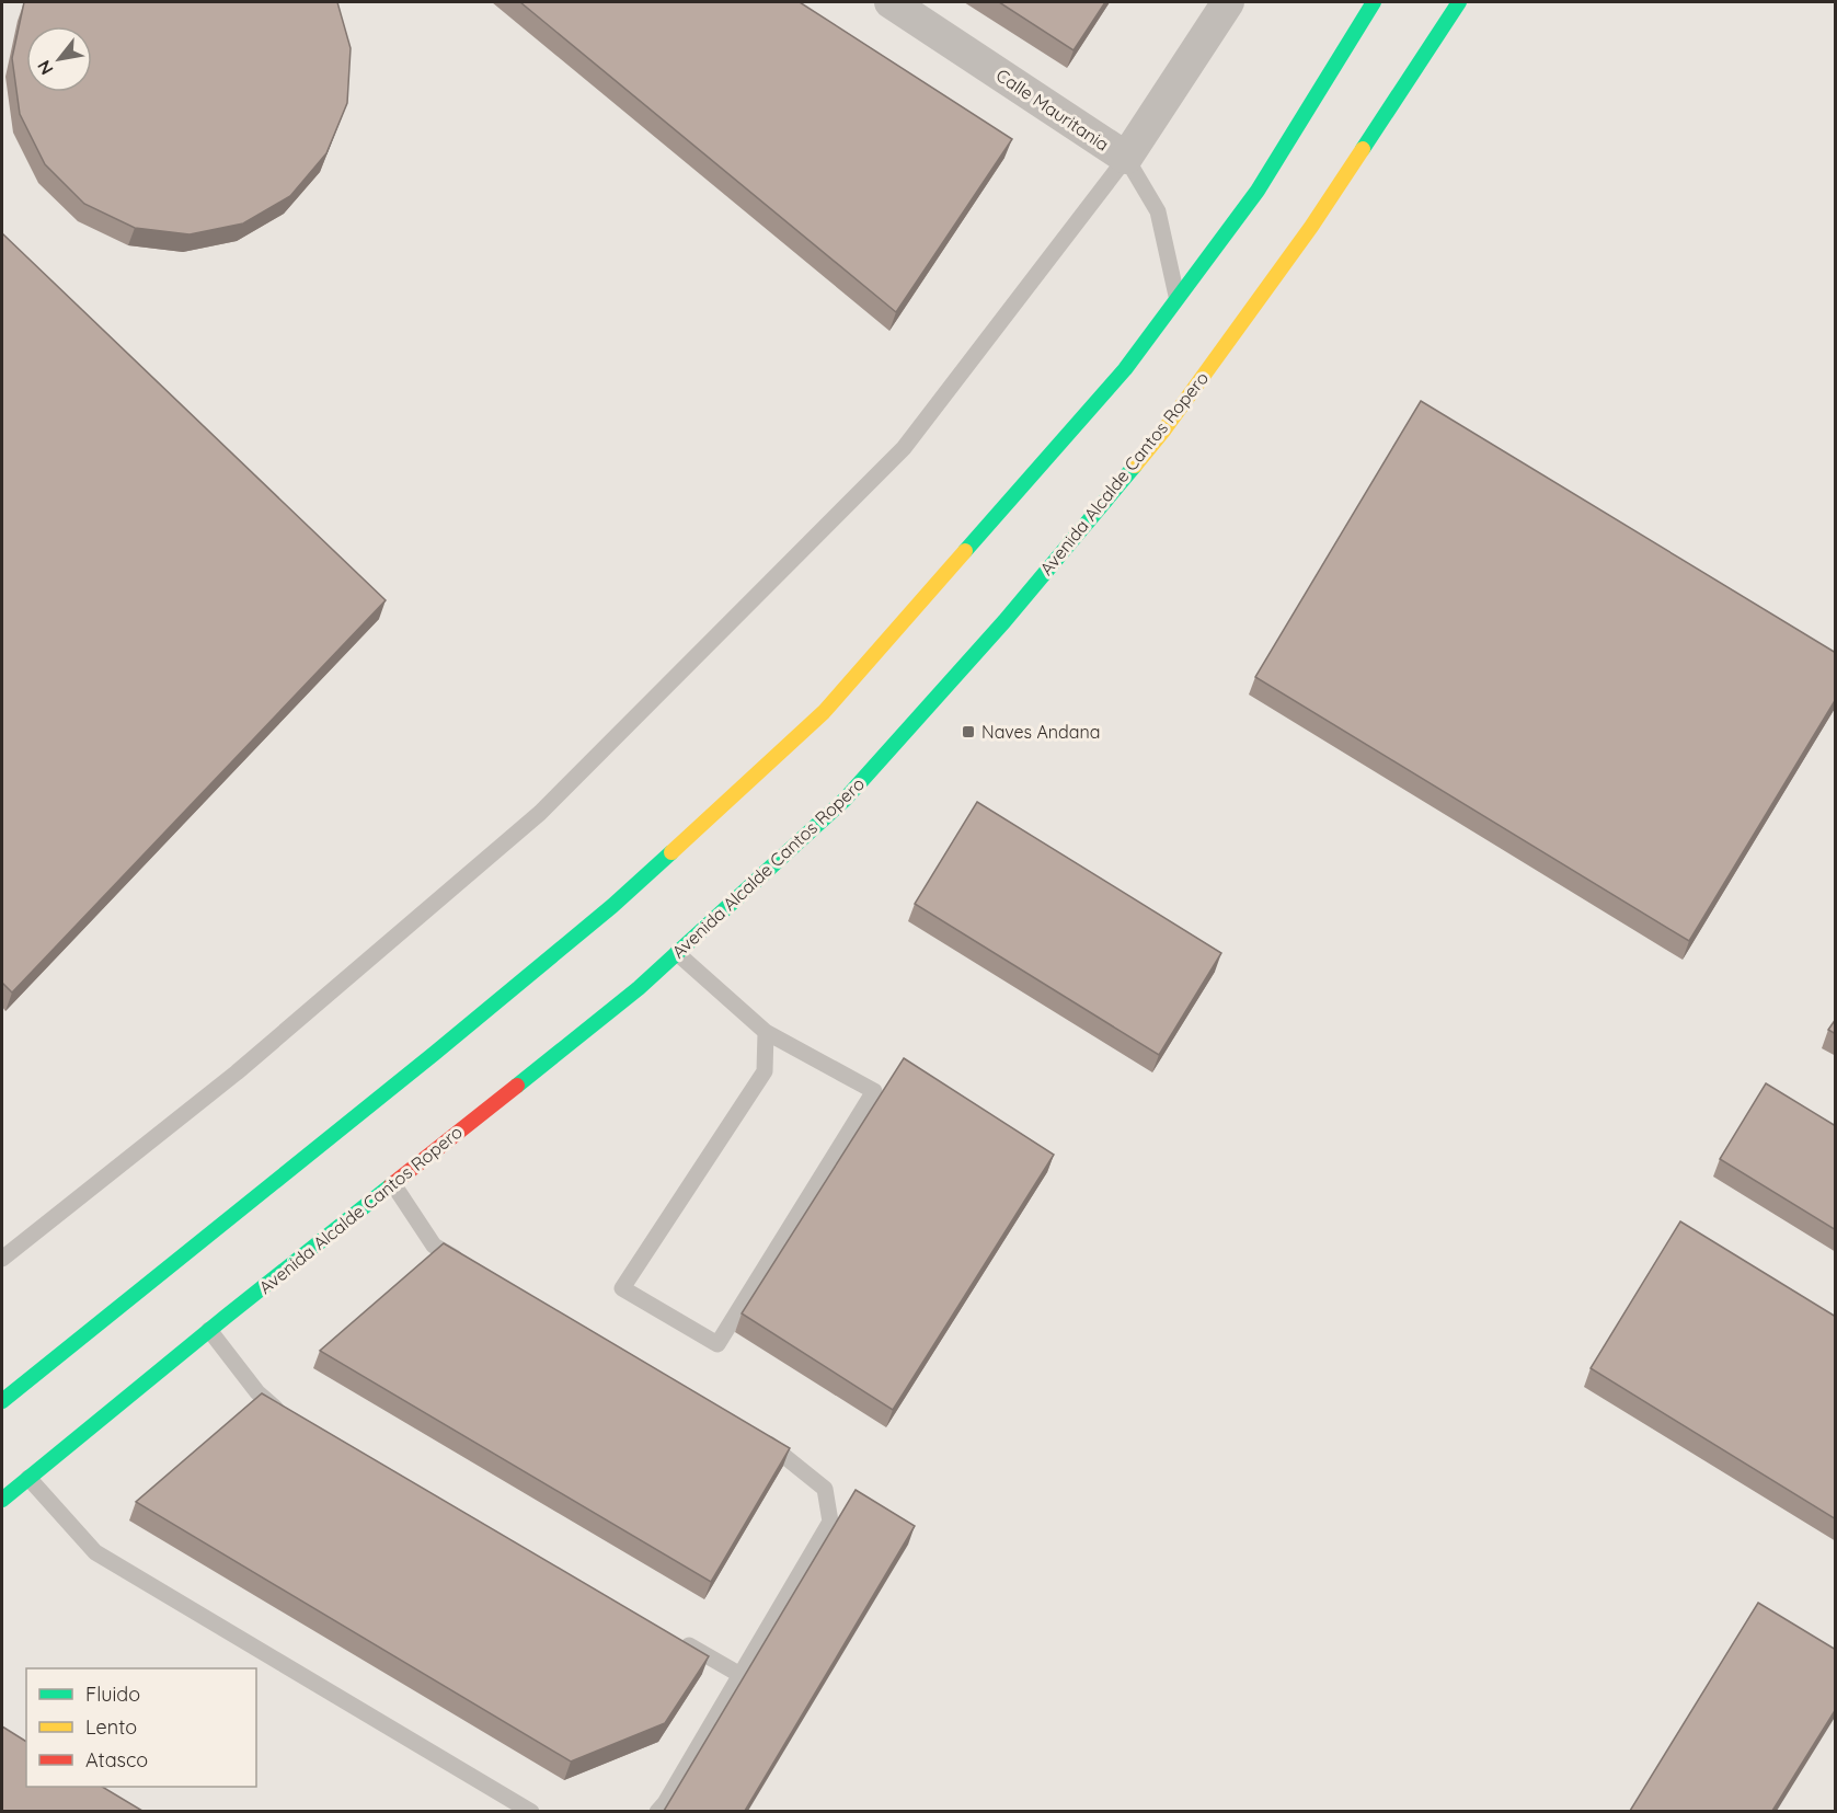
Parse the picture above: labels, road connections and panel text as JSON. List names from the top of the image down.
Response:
{
  "streets": {
    "main road": ["Avenida Alcalde Cantos Ropero"],
    "street": ["Calle Mauritania"]
  },
  "places": {
    "transit": ["Naves Andana"]
  },
  "legend": ["Fluido", "Lento", "Atasco"],
  "north": "bottom left"
}
